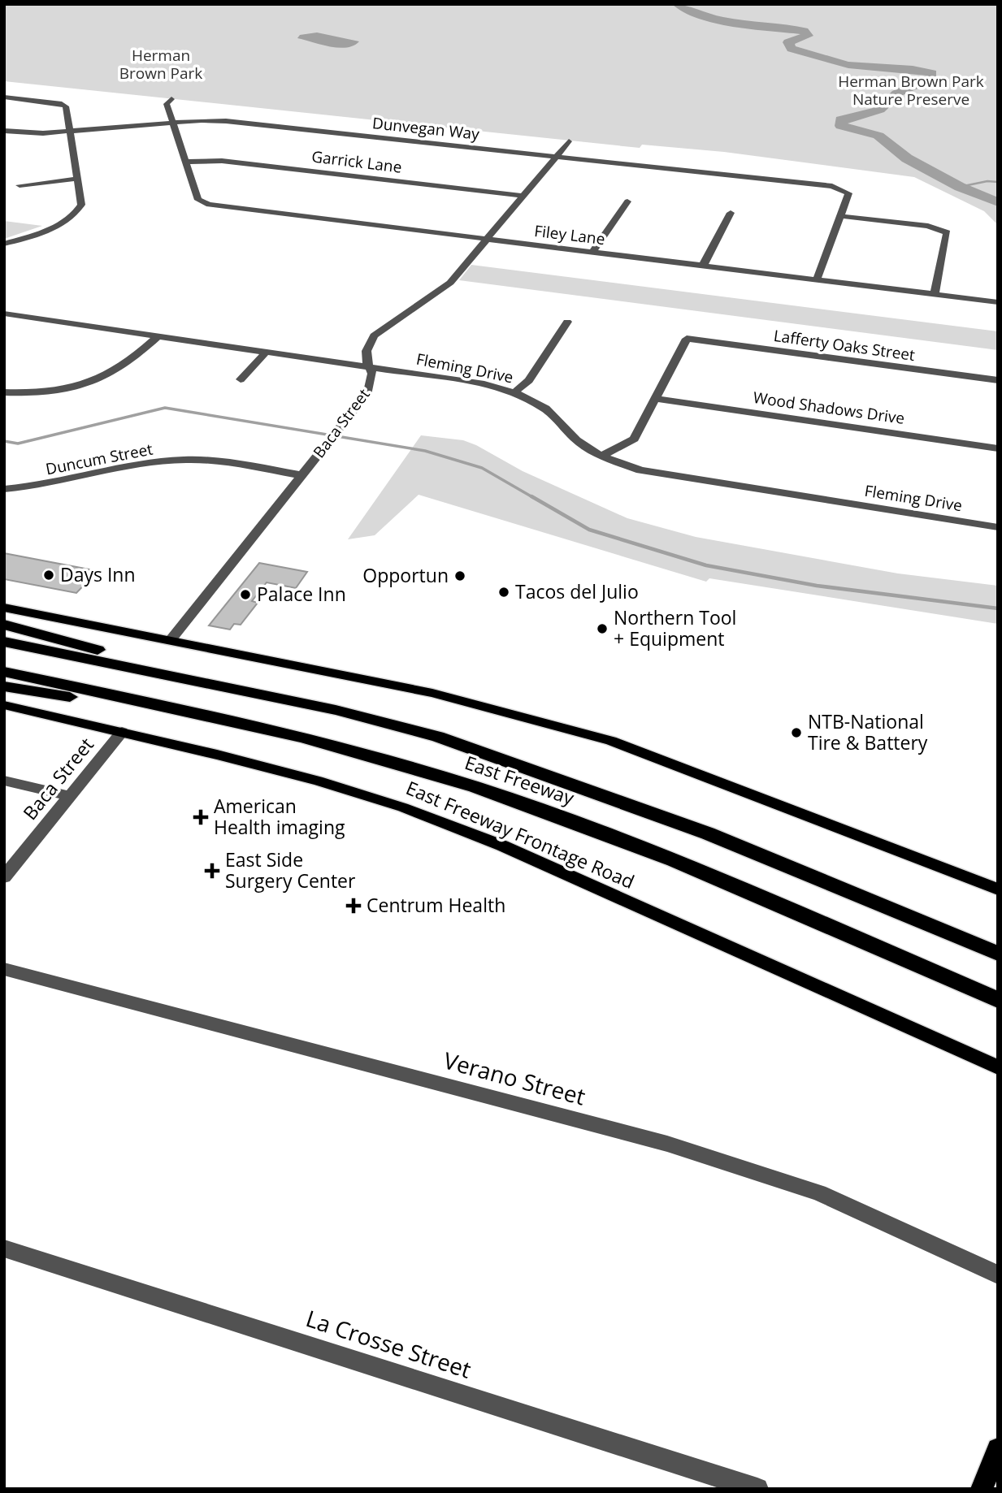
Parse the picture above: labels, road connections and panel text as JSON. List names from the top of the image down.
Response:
{
  "streets": {
    "highway": ["East Freeway"],
    "main road": ["East Freeway Frontage Road"],
    "street": [
      "Dunvegan Way",
      "Garrick Lane",
      "Filey Lane",
      "Lafferty Oaks Street",
      "Fleming Drive",
      "Wood Shadows Drive",
      "Baca Street",
      "Duncum Street",
      "Verano Street",
      "La Crosse Street"
    ]
  },
  "crossings": [
    ["Dunvegan Way", "Baca Street"],
    ["Garrick Lane", "Filey Lane"],
    ["Garrick Lane", "Baca Street"],
    ["Filey Lane", "Baca Street"],
    ["Lafferty Oaks Street", "Wood Shadows Drive"],
    ["Fleming Drive", "Baca Street"],
    ["Baca Street", "Duncum Street"],
    ["Baca Street", "East Freeway Frontage Road"]
  ],
  "parks": ["Herman Brown Park", "Herman Brown Park Nature Preserve"],
  "places": {
    "other": [
      "Days Inn",
      "Opportun",
      "Tacos del Julio",
      "Palace Inn",
      "Northern Tool + Equipment",
      "NTB-National Tire & Battery"
    ],
    "health": ["American Health imaging", "East Side Surgery Center", "Centrum Health"]
  }
}
